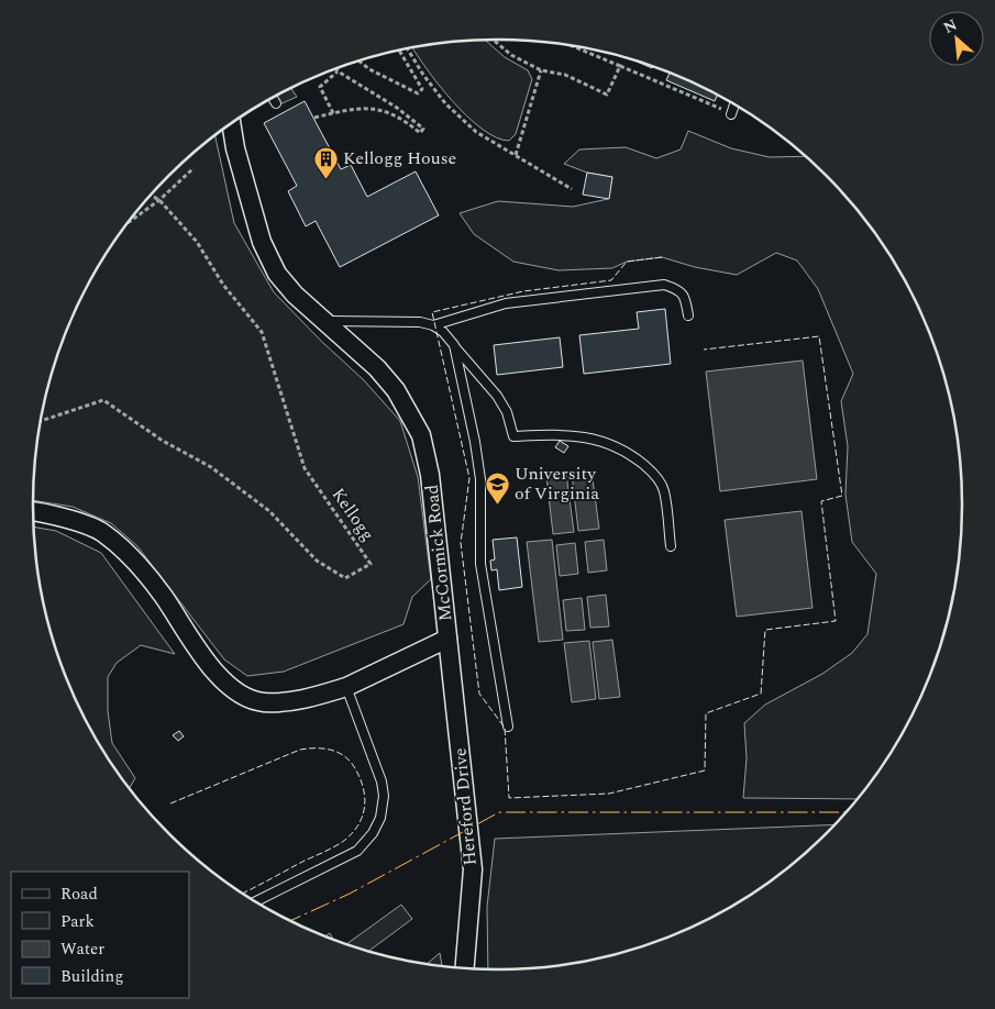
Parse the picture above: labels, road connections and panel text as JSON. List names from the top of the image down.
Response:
{
  "streets": {
    "street": ["McCormick Road", "Hereford Drive"],
    "path": ["Kellogg"]
  },
  "crossings": [
    ["McCormick Road", "Hereford Drive"]
  ],
  "places": {
    "building": ["Kellogg House"],
    "school or university": ["University of Virginia"]
  },
  "legend": [
    "Road",
    "Park",
    "Water",
    "Building"
  ],
  "north": "top left"
}
